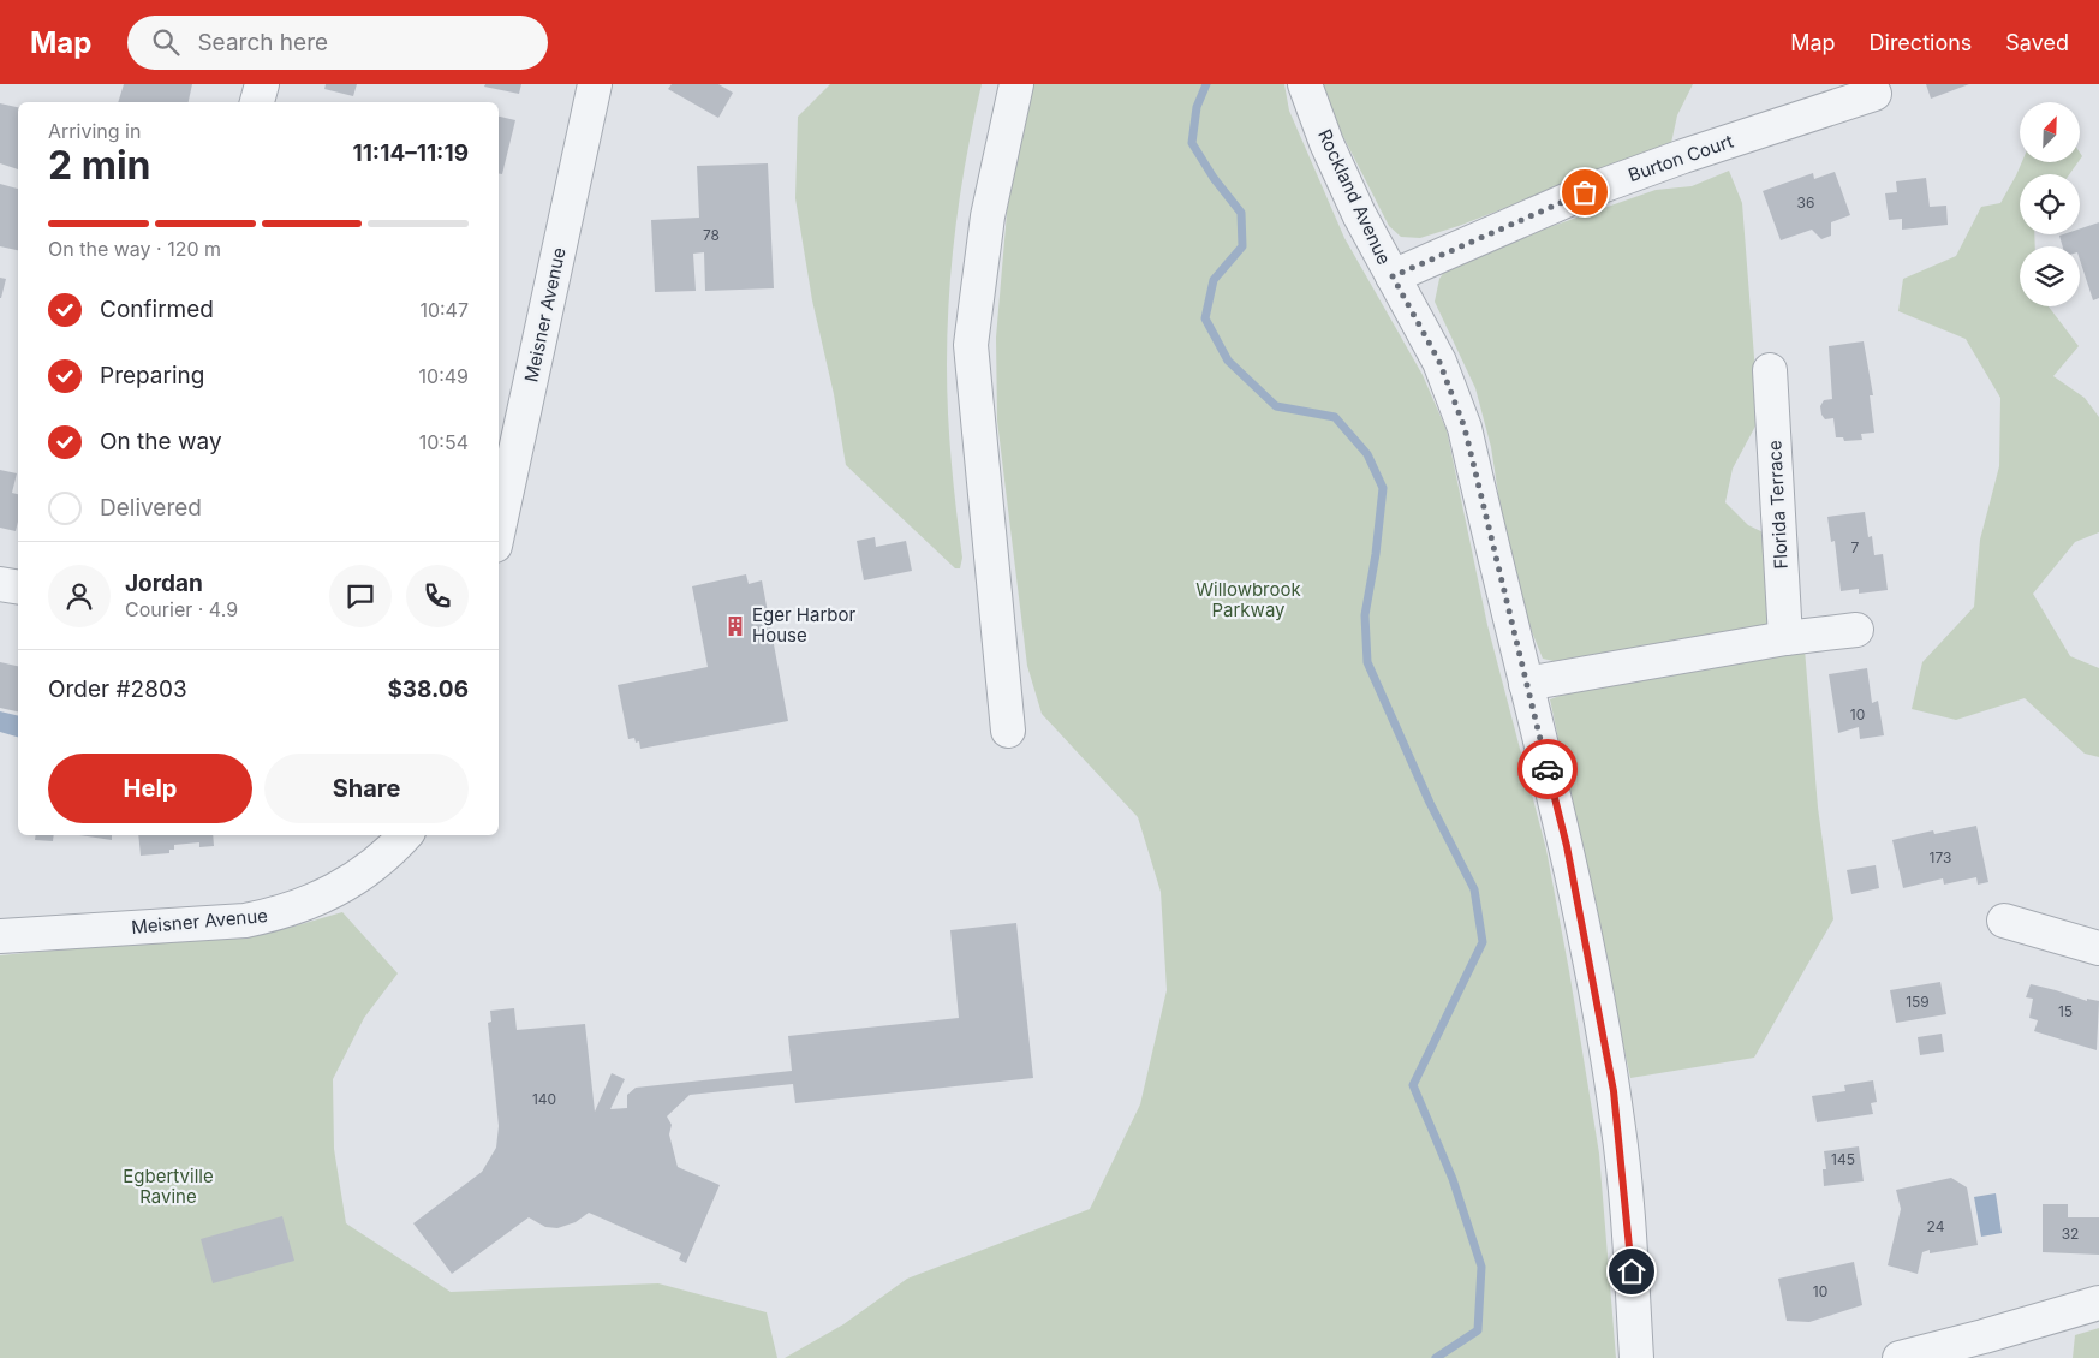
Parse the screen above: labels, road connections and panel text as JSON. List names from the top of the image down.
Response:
{
  "streets": {
    "street": [
      "Burton Court",
      "Rockland Avenue",
      "Meisner Avenue",
      "Florida Terrace"
    ]
  },
  "crossings": [
    ["Burton Court", "Rockland Avenue"]
  ],
  "parks": ["Willowbrook Parkway", "Egbertville Ravine"],
  "places": {
    "building": ["Eger Harbor House"]
  },
  "house_numbers": [
    "36",
    "78",
    "7",
    "10",
    "173",
    "159",
    "15",
    "140",
    "145",
    "24",
    "32",
    "10"
  ],
  "north": "top right",
  "page": {
    "header": "Map",
    "search": "Search here",
    "nav": ["Map", "Directions", "Saved"],
    "heading": ["2 min", "Arriving in", "11:14–11:19"],
    "panel": [
      "Jordan",
      "Courier · 4.9",
      "Order #2803",
      "$38.06"
    ],
    "bar": "On the way · 120 m",
    "list": [
      ["Confirmed", "10:47"],
      ["Preparing", "10:49"],
      ["On the way", "10:54"],
      "Delivered"
    ],
    "buttons": ["Help", "Share"]
  }
}
